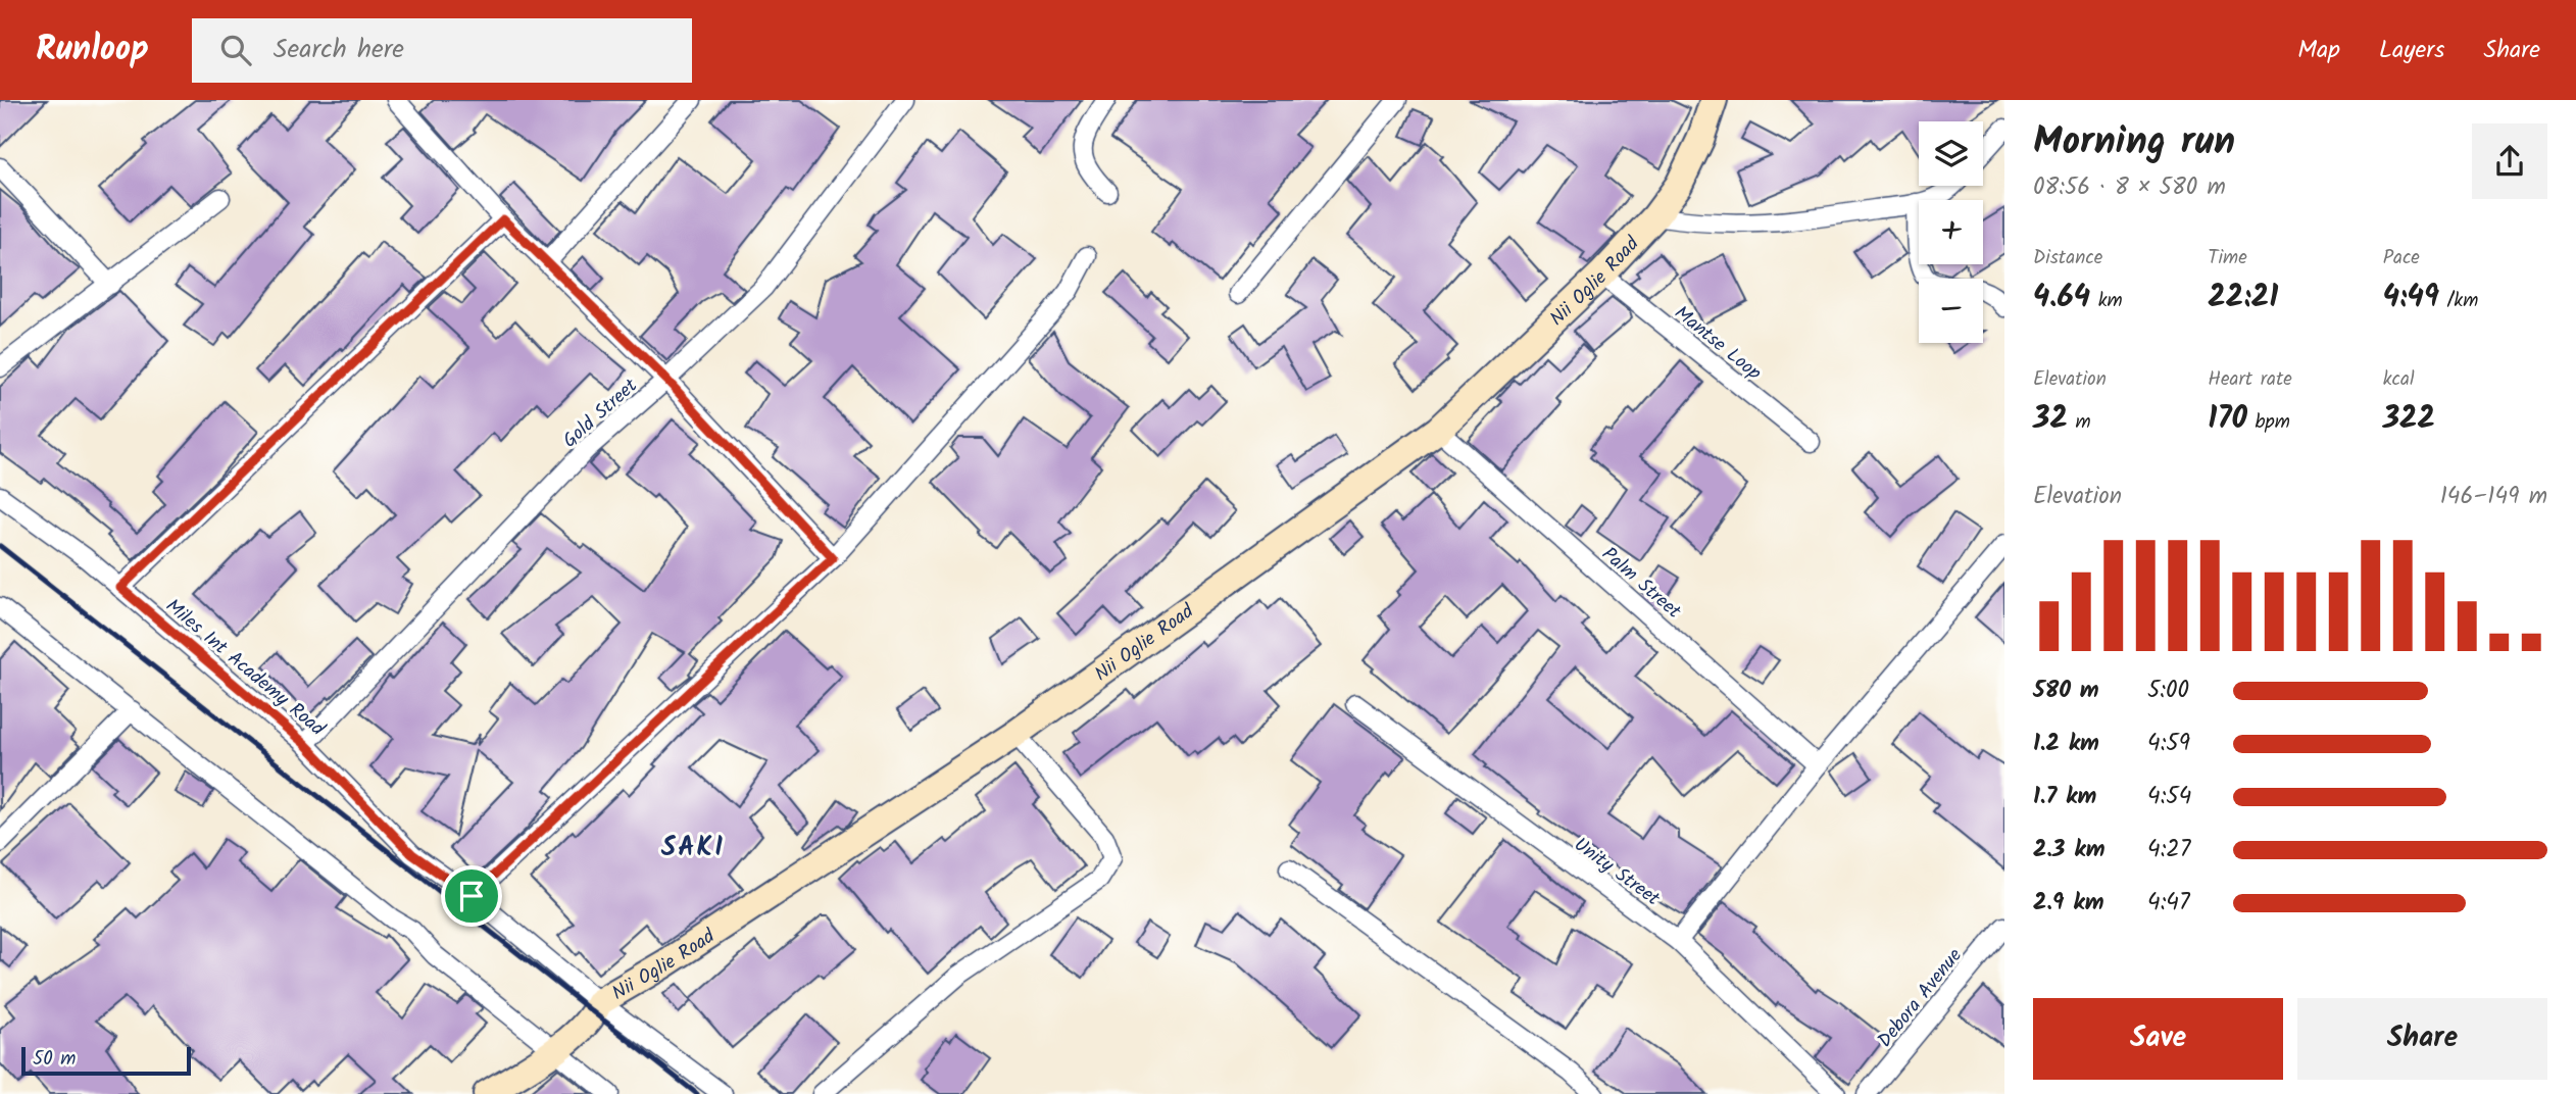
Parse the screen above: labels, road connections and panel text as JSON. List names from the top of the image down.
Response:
{
  "streets": {
    "street": [
      "Nii Oglie Road",
      "Mantse Loop",
      "Gold Street",
      "Palm Street",
      "Miles Int Academy Road",
      "Unity Street",
      "Debora Avenue"
    ]
  },
  "crossings": [
    ["Nii Oglie Road", "Mantse Loop"],
    ["Nii Oglie Road", "Palm Street"],
    ["Nii Oglie Road", "Miles Int Academy Road"],
    ["Gold Street", "Miles Int Academy Road"]
  ],
  "districts": ["SAKI"],
  "scale_bar": "50 m",
  "page": {
    "header": "Runloop",
    "search": "Search here",
    "nav": ["Map", "Layers", "Share"],
    "heading": ["Morning run", "08:56 · 8 × 580 m"],
    "map_buttons": ["+", "−"],
    "stats": [
      ["Distance", "4.64 km"],
      ["Time", "22:21"],
      ["Pace", "4:49 /km"],
      ["Elevation", "32 m"],
      ["Heart rate", "170 bpm"],
      ["kcal", "322"]
    ],
    "chart": ["Elevation", "146–149 m"],
    "list": [
      {
        "name": "580 m",
        "note": "5:00"
      },
      {
        "name": "1.2 km",
        "note": "4:59"
      },
      {
        "name": "1.7 km",
        "note": "4:54"
      },
      {
        "name": "2.3 km",
        "note": "4:27"
      },
      {
        "name": "2.9 km",
        "note": "4:47"
      }
    ],
    "buttons": ["Save", "Share"],
    "scale": "50 m"
  }
}
